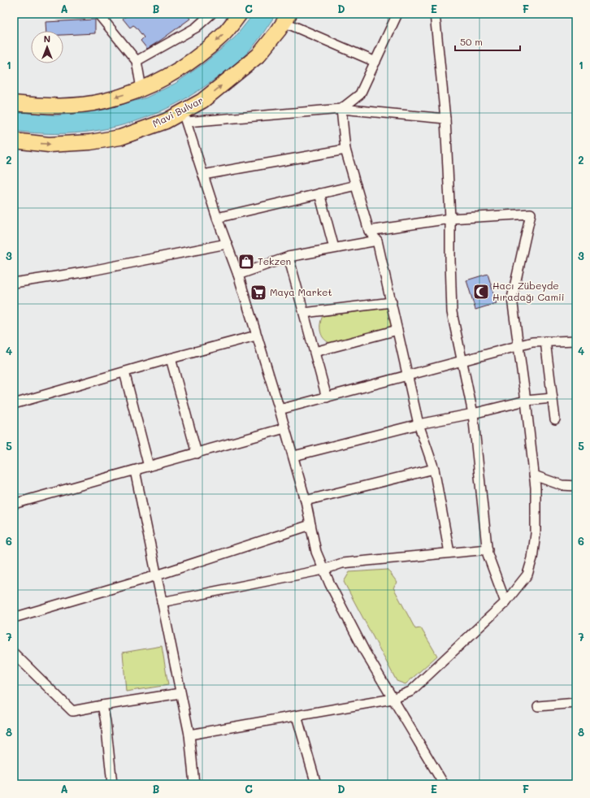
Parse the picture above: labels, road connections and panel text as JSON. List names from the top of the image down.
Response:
{
  "streets": {
    "main road": ["Mavi Bulvar"]
  },
  "places": {
    "shop": ["Tekzen"],
    "mosque": ["Hacı Zübeyde Hıradağı Camii"],
    "supermarket": ["Maya Market"]
  },
  "scale_bar": "50 m",
  "north": "top",
  "grid": {
    "columns": [
      "A",
      "B",
      "C",
      "D",
      "E",
      "F"
    ],
    "rows": [
      "1",
      "2",
      "3",
      "4",
      "5",
      "6",
      "7",
      "8"
    ]
  }
}
